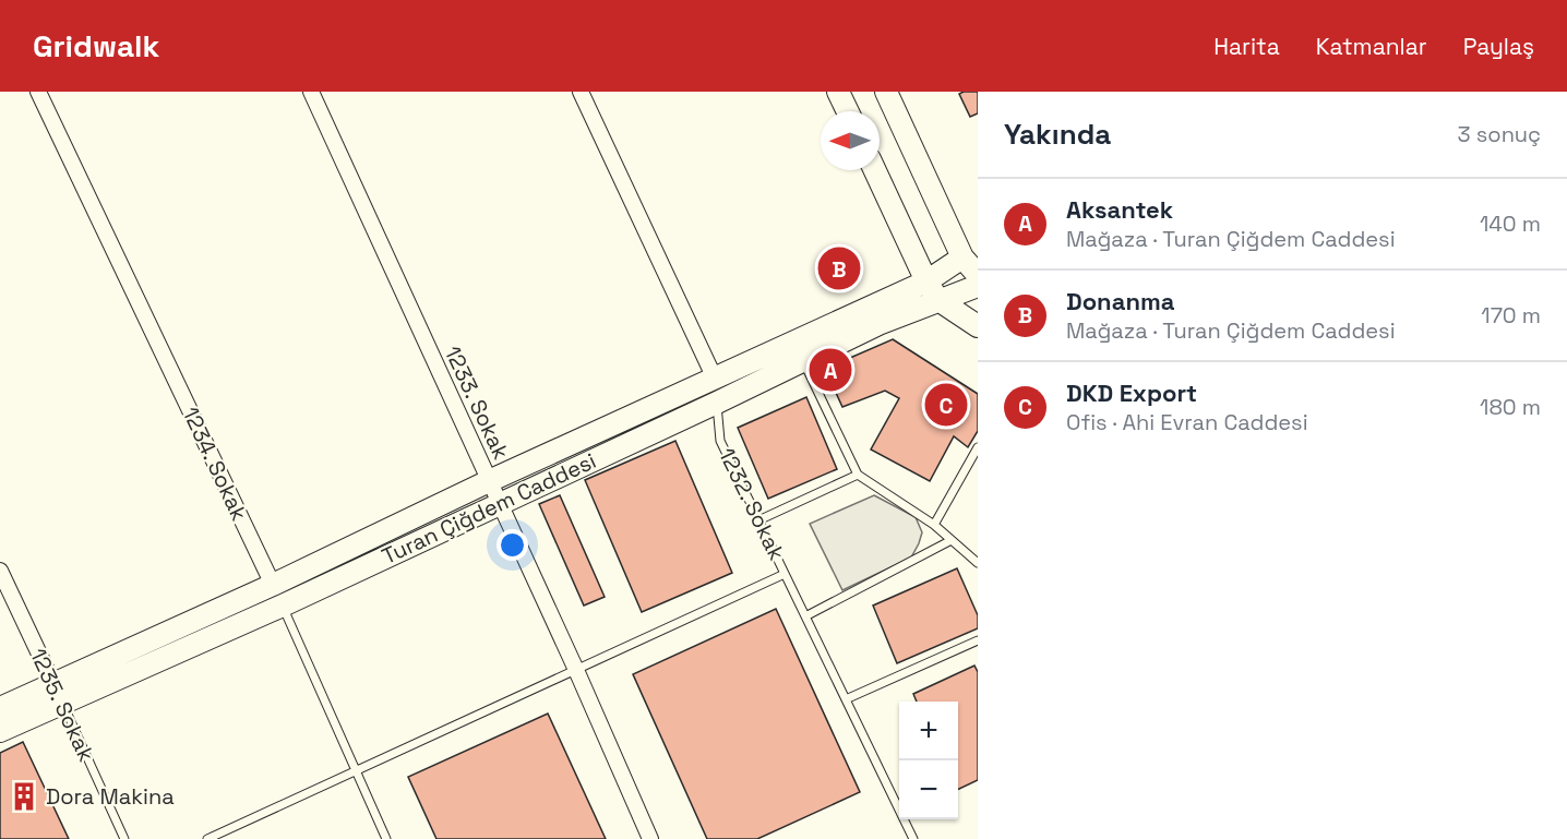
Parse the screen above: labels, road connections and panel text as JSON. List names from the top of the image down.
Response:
{
  "streets": {
    "street": [
      "1233. Sokak",
      "1234. Sokak",
      "1232. Sokak",
      "Turan Çiğdem Caddesi",
      "1235. Sokak"
    ]
  },
  "crossings": [
    ["1233. Sokak", "Turan Çiğdem Caddesi"],
    ["1234. Sokak", "Turan Çiğdem Caddesi"],
    ["1232. Sokak", "Turan Çiğdem Caddesi"],
    ["Turan Çiğdem Caddesi", "1235. Sokak"]
  ],
  "places": {
    "building": ["Dora Makina"]
  },
  "north": "left",
  "page": {
    "header": "Gridwalk",
    "nav": ["Harita", "Katmanlar", "Paylaş"],
    "heading": ["Yakında", "3 sonuç"],
    "list": [
      {
        "mark": "A",
        "name": "Aksantek",
        "note": "Mağaza · Turan Çiğdem Caddesi",
        "value": "140 m"
      },
      {
        "mark": "B",
        "name": "Donanma",
        "note": "Mağaza · Turan Çiğdem Caddesi",
        "value": "170 m"
      },
      {
        "mark": "C",
        "name": "DKD Export",
        "note": "Ofis · Ahi Evran Caddesi",
        "value": "180 m"
      }
    ],
    "pins": ["B", "A", "C"],
    "map_buttons": ["+", "−"]
  }
}
